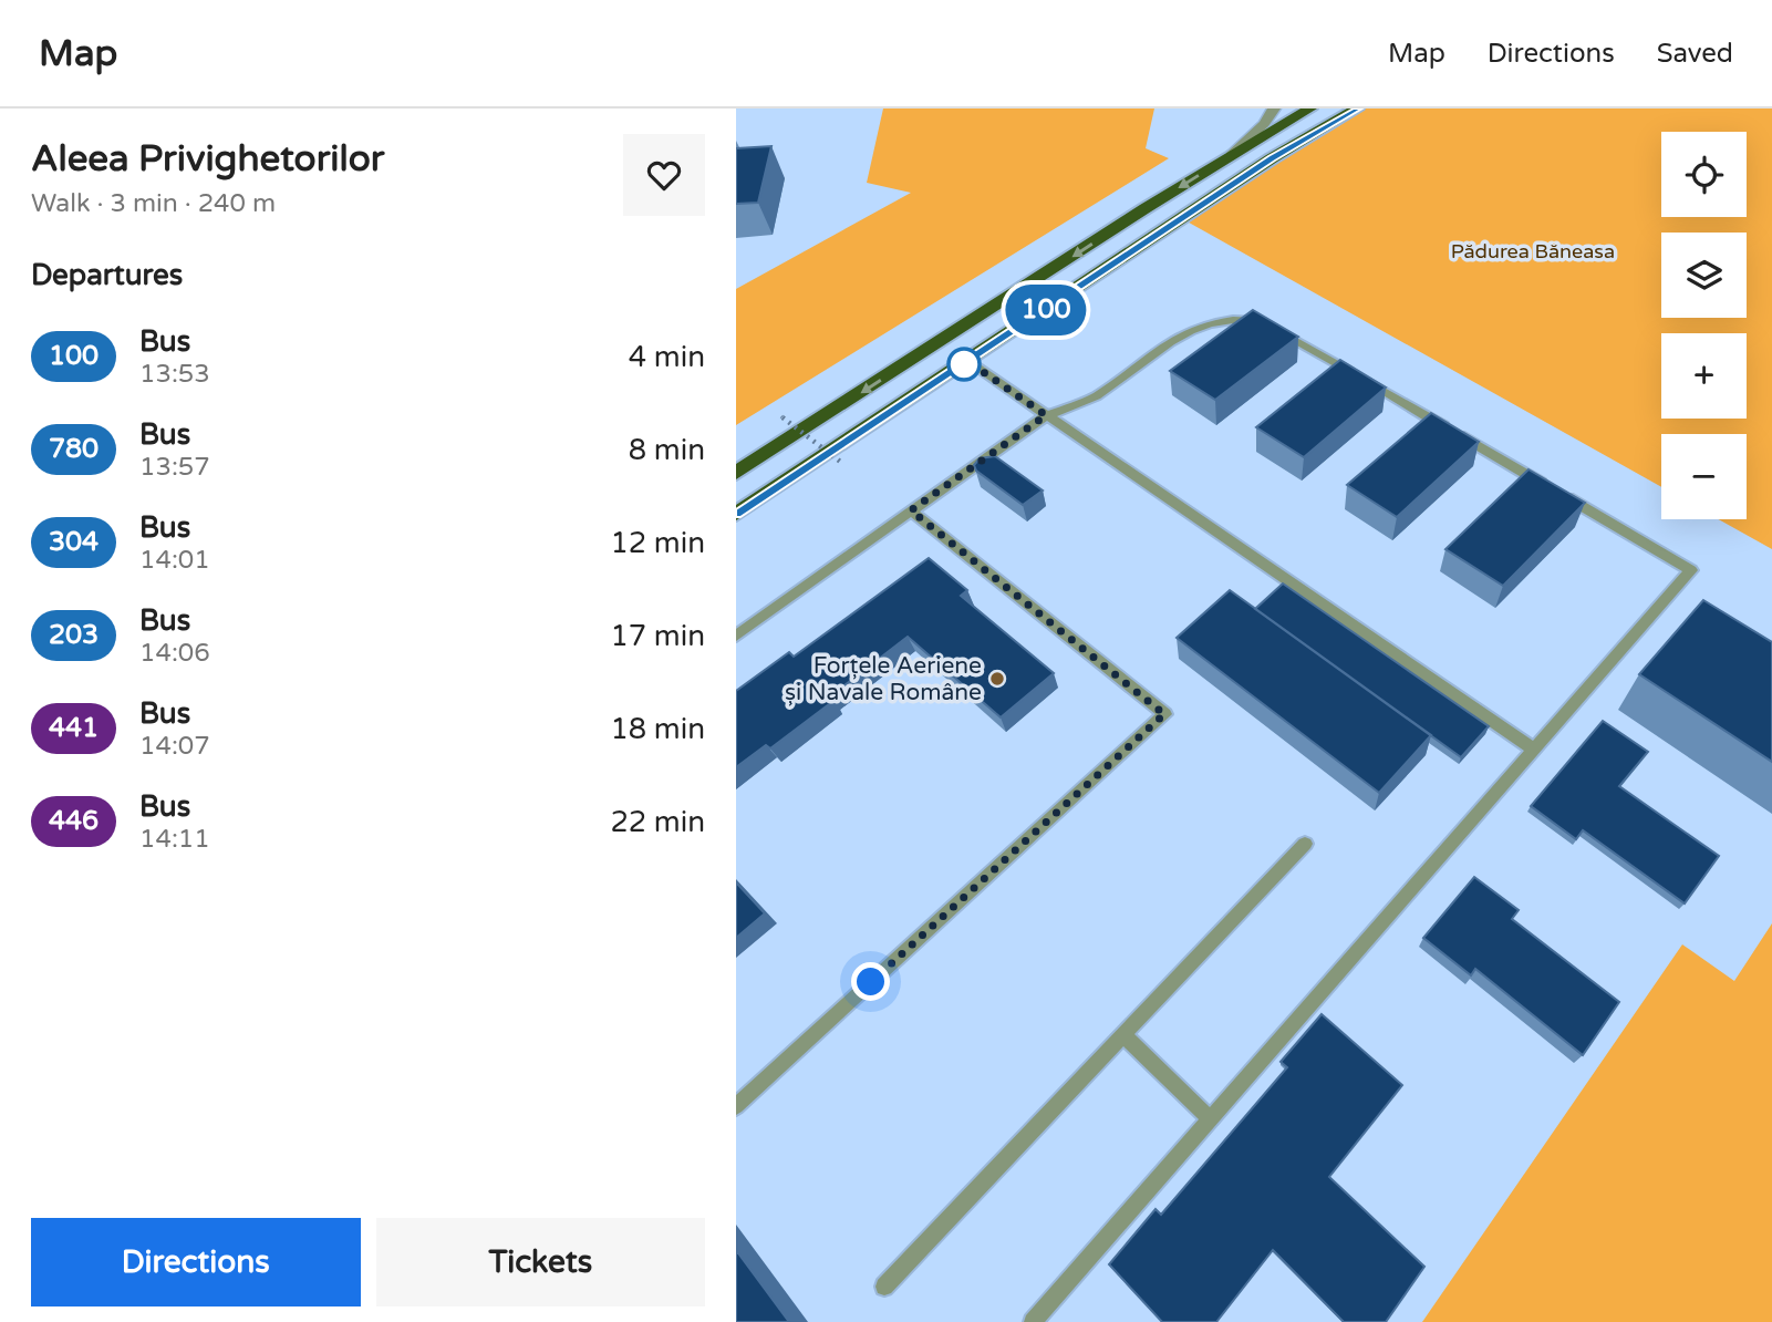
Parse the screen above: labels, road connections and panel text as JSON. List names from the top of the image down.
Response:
{
  "parks": ["Pădurea Băneasa"],
  "places": ["Forțele Aeriene și Navale Române"],
  "lines": ["bus line 100"],
  "page": {
    "header": "Map",
    "nav": ["Map", "Directions", "Saved"],
    "heading": [
      ["Aleea Privighetorilor", "Walk · 3 min · 240 m"],
      "Departures"
    ],
    "on_map": "100",
    "map_buttons": ["+", "−"],
    "list": [
      {
        "mark": "100",
        "name": "Bus",
        "note": "13:53",
        "value": "4 min"
      },
      {
        "mark": "780",
        "name": "Bus",
        "note": "13:57",
        "value": "8 min"
      },
      {
        "mark": "304",
        "name": "Bus",
        "note": "14:01",
        "value": "12 min"
      },
      {
        "mark": "203",
        "name": "Bus",
        "note": "14:06",
        "value": "17 min"
      },
      {
        "mark": "441",
        "name": "Bus",
        "note": "14:07",
        "value": "18 min"
      },
      {
        "mark": "446",
        "name": "Bus",
        "note": "14:11",
        "value": "22 min"
      }
    ],
    "buttons": ["Directions", "Tickets"]
  }
}
